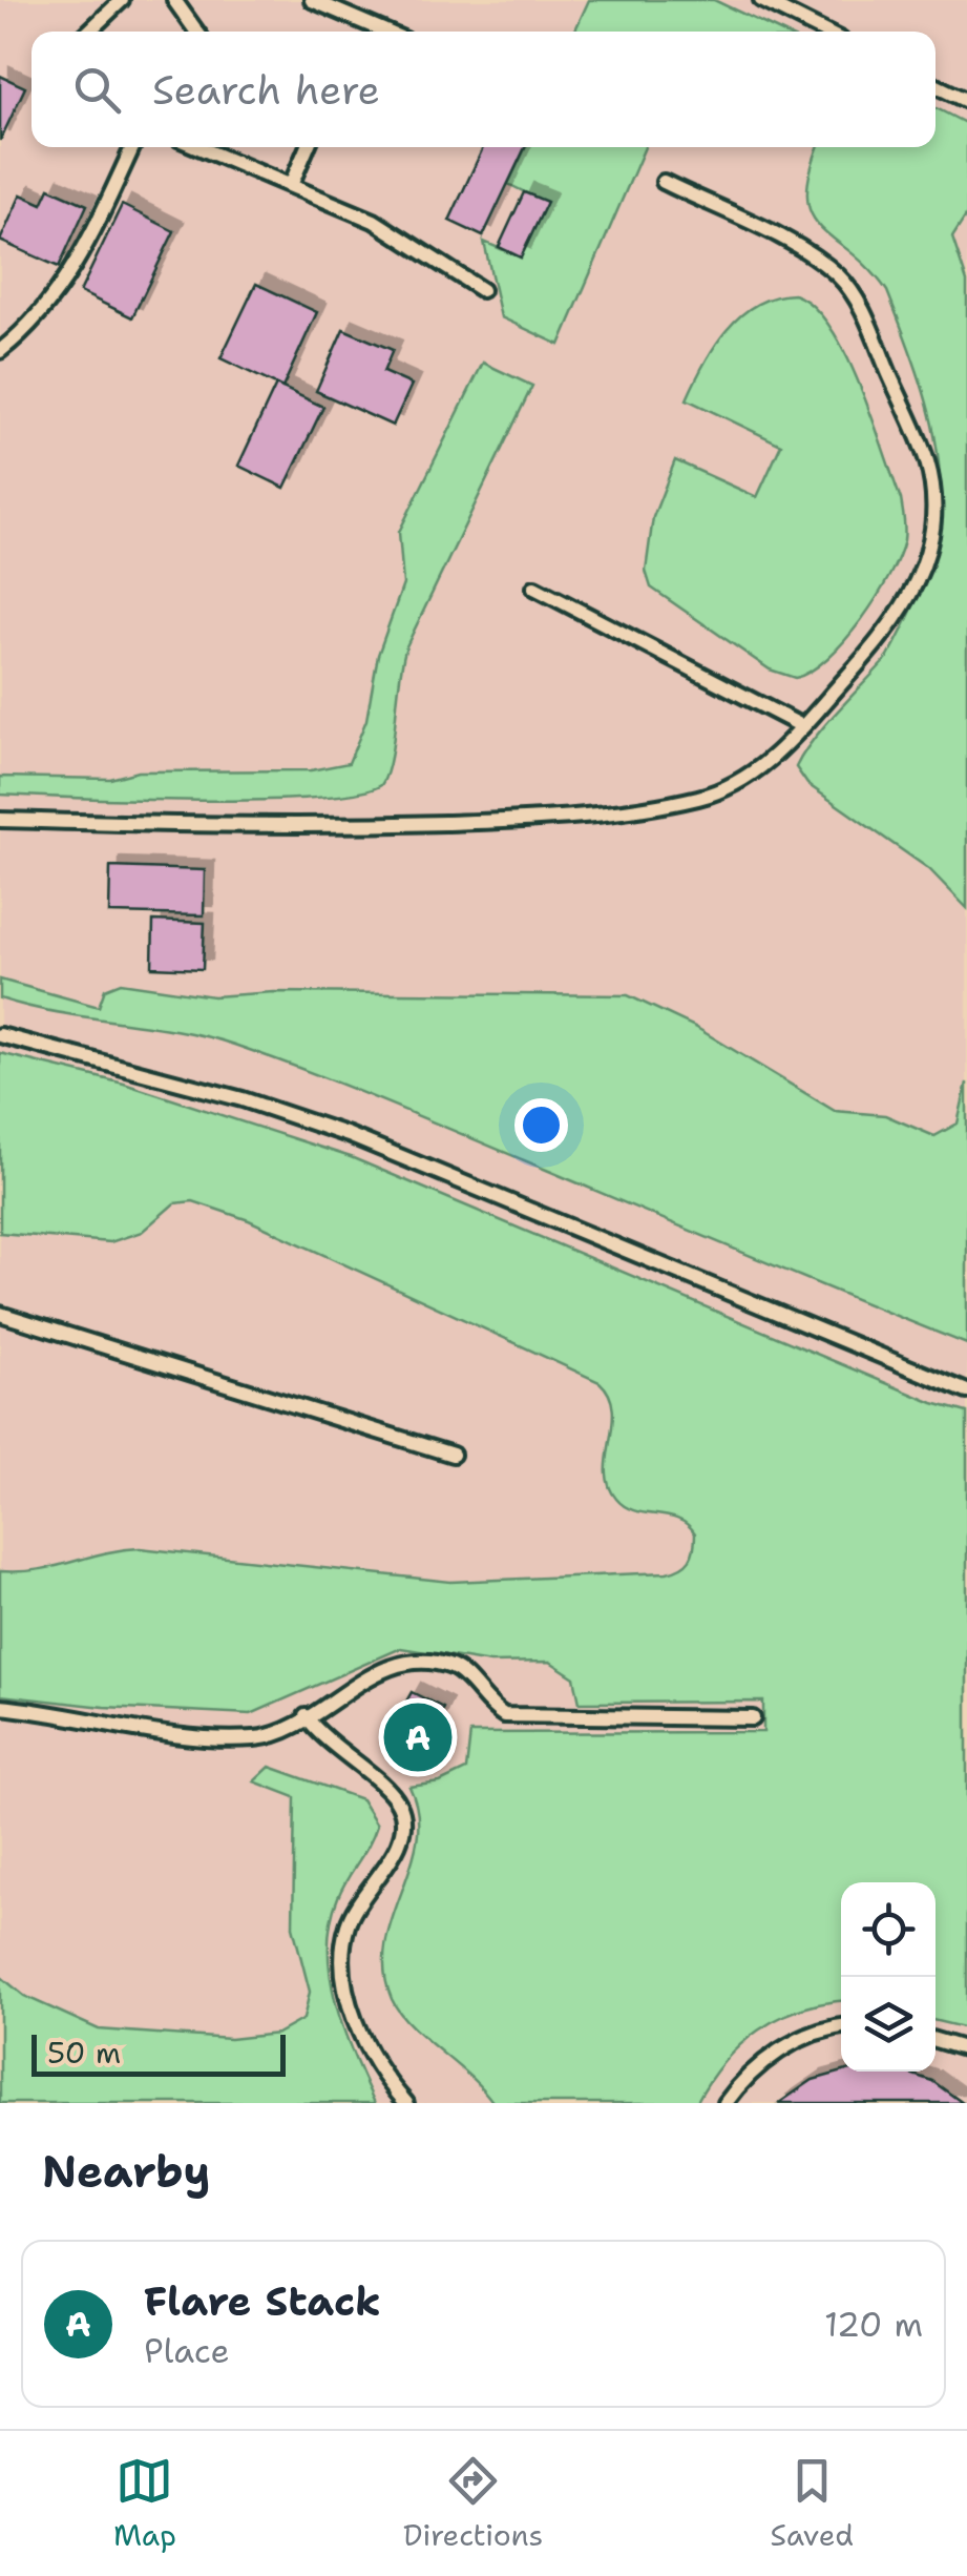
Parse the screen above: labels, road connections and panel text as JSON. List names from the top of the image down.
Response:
{
  "scale_bar": "50 m",
  "page": {
    "search": "Search here",
    "pins": "A",
    "scale": "50 m",
    "heading": "Nearby",
    "list": [
      {
        "mark": "A",
        "name": "Flare Stack",
        "note": "Place",
        "value": "120 m"
      }
    ],
    "nav": ["Map", "Directions", "Saved"]
  }
}
